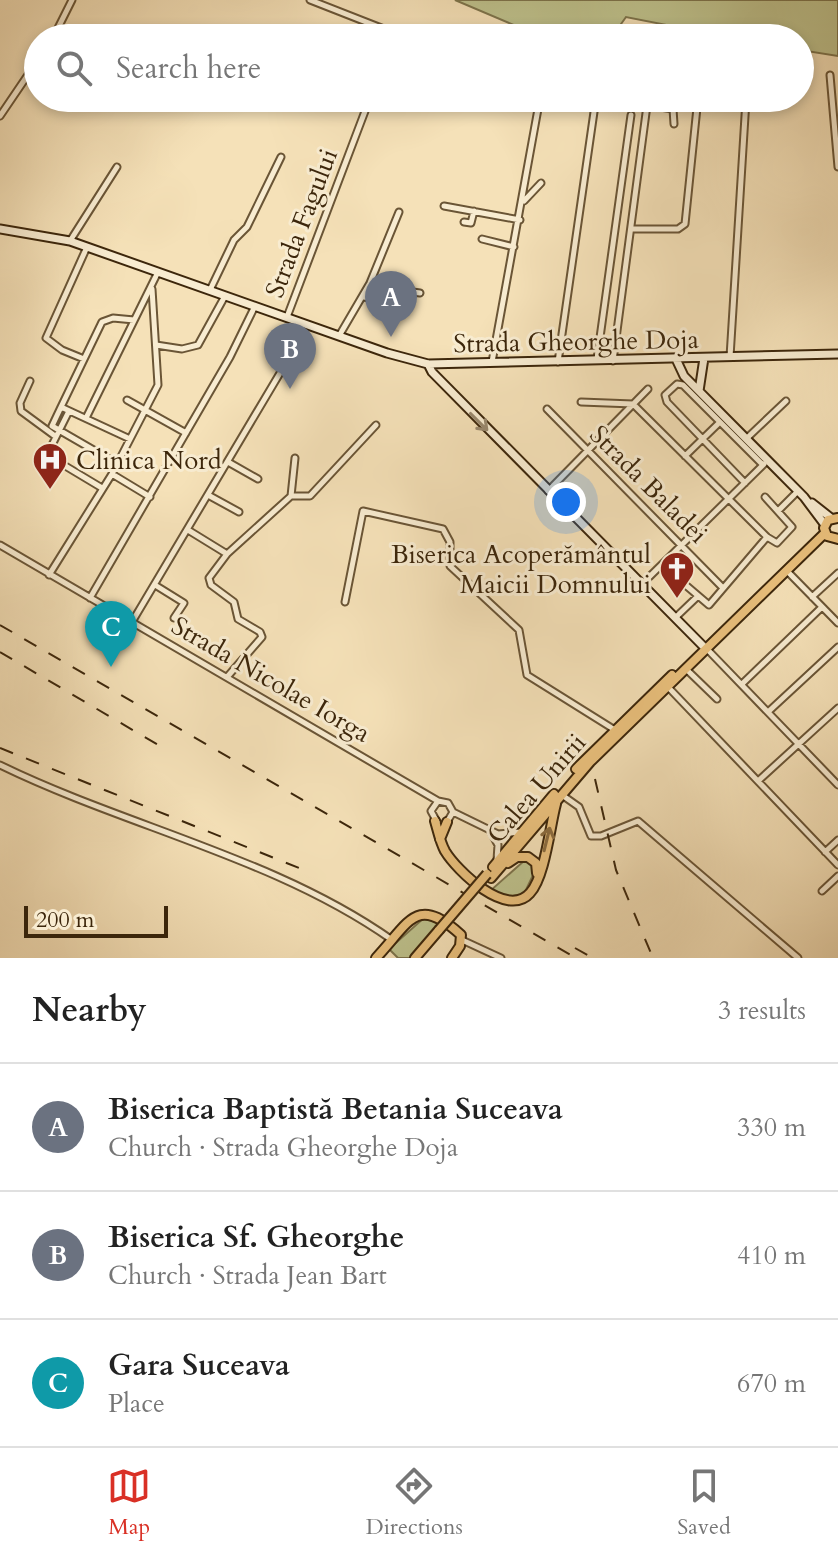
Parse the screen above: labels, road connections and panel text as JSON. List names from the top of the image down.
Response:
{
  "streets": {
    "main road": ["Strada Gheorghe Doja", "Calea Unirii"],
    "street": ["Strada Fagului", "Strada Baladei", "Strada Nicolae Iorga"]
  },
  "crossings": [
    ["Strada Fagului", "Strada Gheorghe Doja"]
  ],
  "places": {
    "hospital": ["Clinica Nord"],
    "church": ["Biserica Acoperământul Maicii Domnului"]
  },
  "scale_bar": "200 m",
  "page": {
    "search": "Search here",
    "pins": ["A", "B", "C"],
    "scale": "200 m",
    "heading": ["Nearby", "3 results"],
    "list": [
      {
        "mark": "A",
        "name": "Biserica Baptistă Betania Suceava",
        "note": "Church · Strada Gheorghe Doja",
        "value": "330 m"
      },
      {
        "mark": "B",
        "name": "Biserica Sf. Gheorghe",
        "note": "Church · Strada Jean Bart",
        "value": "410 m"
      },
      {
        "mark": "C",
        "name": "Gara Suceava",
        "note": "Place",
        "value": "670 m"
      }
    ],
    "nav": ["Map", "Directions", "Saved"]
  }
}
